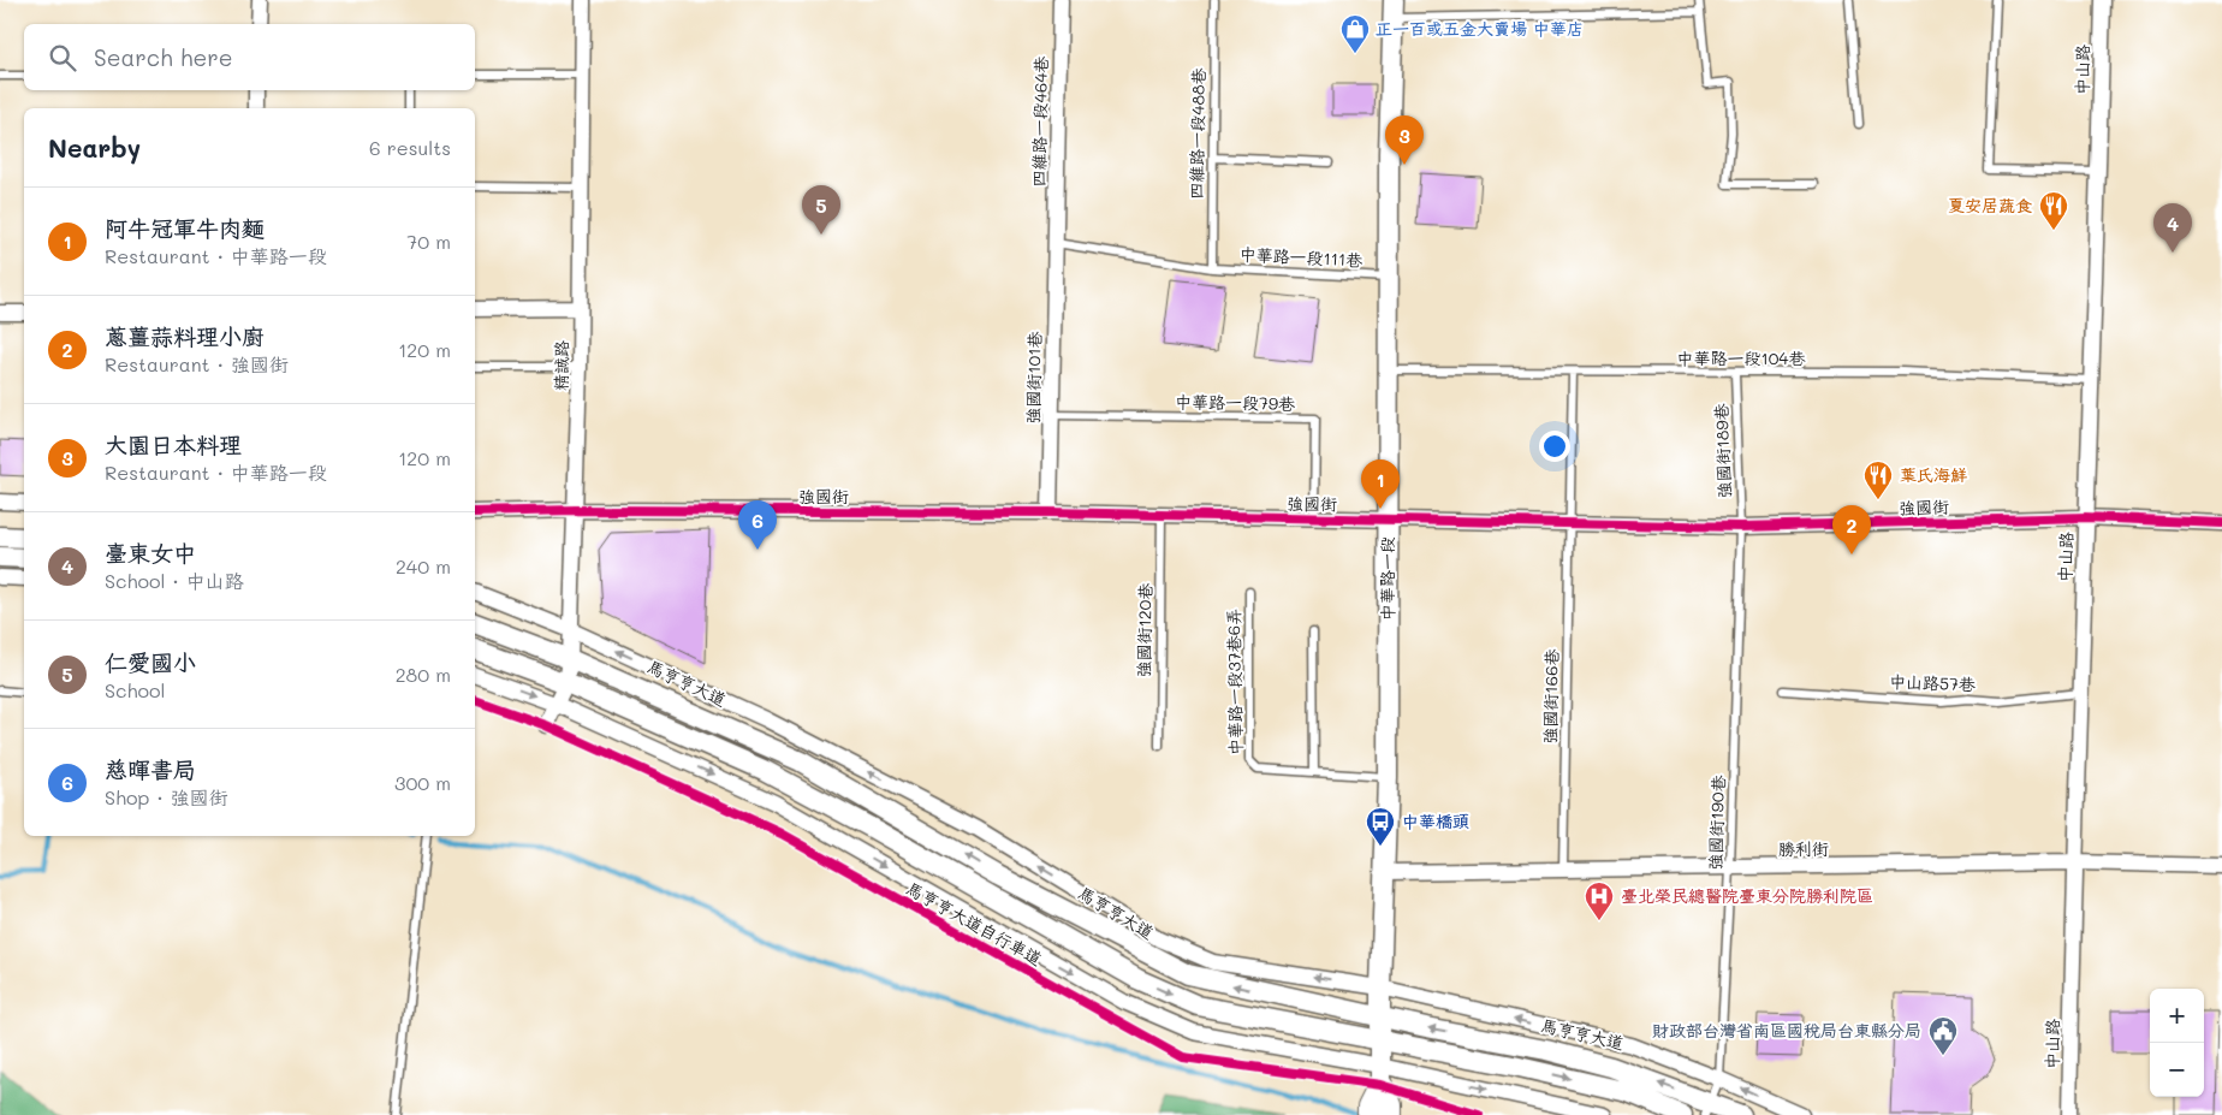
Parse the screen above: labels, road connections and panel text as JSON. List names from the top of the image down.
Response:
{
  "streets": {
    "street": [
      "中山路",
      "四維路一段464巷",
      "精誠路",
      "強國街101巷",
      "強國街",
      "中華路一段",
      "馬亨亨大道",
      "勝利街"
    ],
    "lane": [
      "四維路一段488巷",
      "中華路一段111巷",
      "中華路一段104巷",
      "中華路一段79巷",
      "強國街189巷",
      "強國街120巷",
      "中華路一段37巷6弄",
      "中山路57巷",
      "強國街166巷",
      "強國街190巷"
    ],
    "cycle path": ["馬亨亨大道自行車道"]
  },
  "crossings": [
    ["中山路", "中華路一段104巷"],
    ["中山路", "強國街"],
    ["中山路", "中山路57巷"],
    ["中山路", "勝利街"],
    ["四維路一段464巷", "中華路一段111巷"],
    ["四維路一段464巷", "強國街101巷"],
    ["四維路一段488巷", "中華路一段111巷"],
    ["中華路一段111巷", "強國街101巷"],
    ["中華路一段111巷", "中華路一段"],
    ["中華路一段104巷", "強國街189巷"],
    ["中華路一段104巷", "中華路一段"],
    ["中華路一段104巷", "強國街166巷"],
    ["精誠路", "強國街"],
    ["精誠路", "馬亨亨大道"],
    ["強國街101巷", "中華路一段79巷"],
    ["強國街101巷", "強國街"],
    ["中華路一段79巷", "強國街"],
    ["強國街189巷", "強國街"],
    ["強國街189巷", "強國街190巷"],
    ["強國街", "中華路一段"],
    ["強國街", "強國街120巷"],
    ["強國街", "強國街166巷"],
    ["強國街", "強國街190巷"],
    ["中華路一段", "馬亨亨大道"],
    ["中華路一段", "勝利街"],
    ["馬亨亨大道", "強國街190巷"],
    ["強國街166巷", "勝利街"],
    ["強國街190巷", "勝利街"]
  ],
  "places": {
    "shop": ["正一百或五金大賣場 中華店"],
    "restaurant": ["夏安居蔬食", "葉氏海鮮"],
    "bus stop": ["中華橋頭"],
    "hospital": ["臺北榮民總醫院臺東分院勝利院區"],
    "public building": ["財政部台灣省南區國稅局台東縣分局"]
  },
  "page": {
    "search": "Search here",
    "heading": ["Nearby", "6 results"],
    "pins": [
      "3",
      "5",
      "4",
      "1",
      "6",
      "2"
    ],
    "list": [
      {
        "mark": "1",
        "name": "阿牛冠軍牛肉麵",
        "note": "Restaurant · 中華路一段",
        "value": "70 m"
      },
      {
        "mark": "2",
        "name": "蔥薑蒜料理小廚",
        "note": "Restaurant · 強國街",
        "value": "120 m"
      },
      {
        "mark": "3",
        "name": "大園日本料理",
        "note": "Restaurant · 中華路一段",
        "value": "120 m"
      },
      {
        "mark": "4",
        "name": "臺東女中",
        "note": "School · 中山路",
        "value": "240 m"
      },
      {
        "mark": "5",
        "name": "仁愛國小",
        "note": "School",
        "value": "280 m"
      },
      {
        "mark": "6",
        "name": "慈暉書局",
        "note": "Shop · 強國街",
        "value": "300 m"
      }
    ],
    "map_buttons": ["+", "−"]
  }
}
